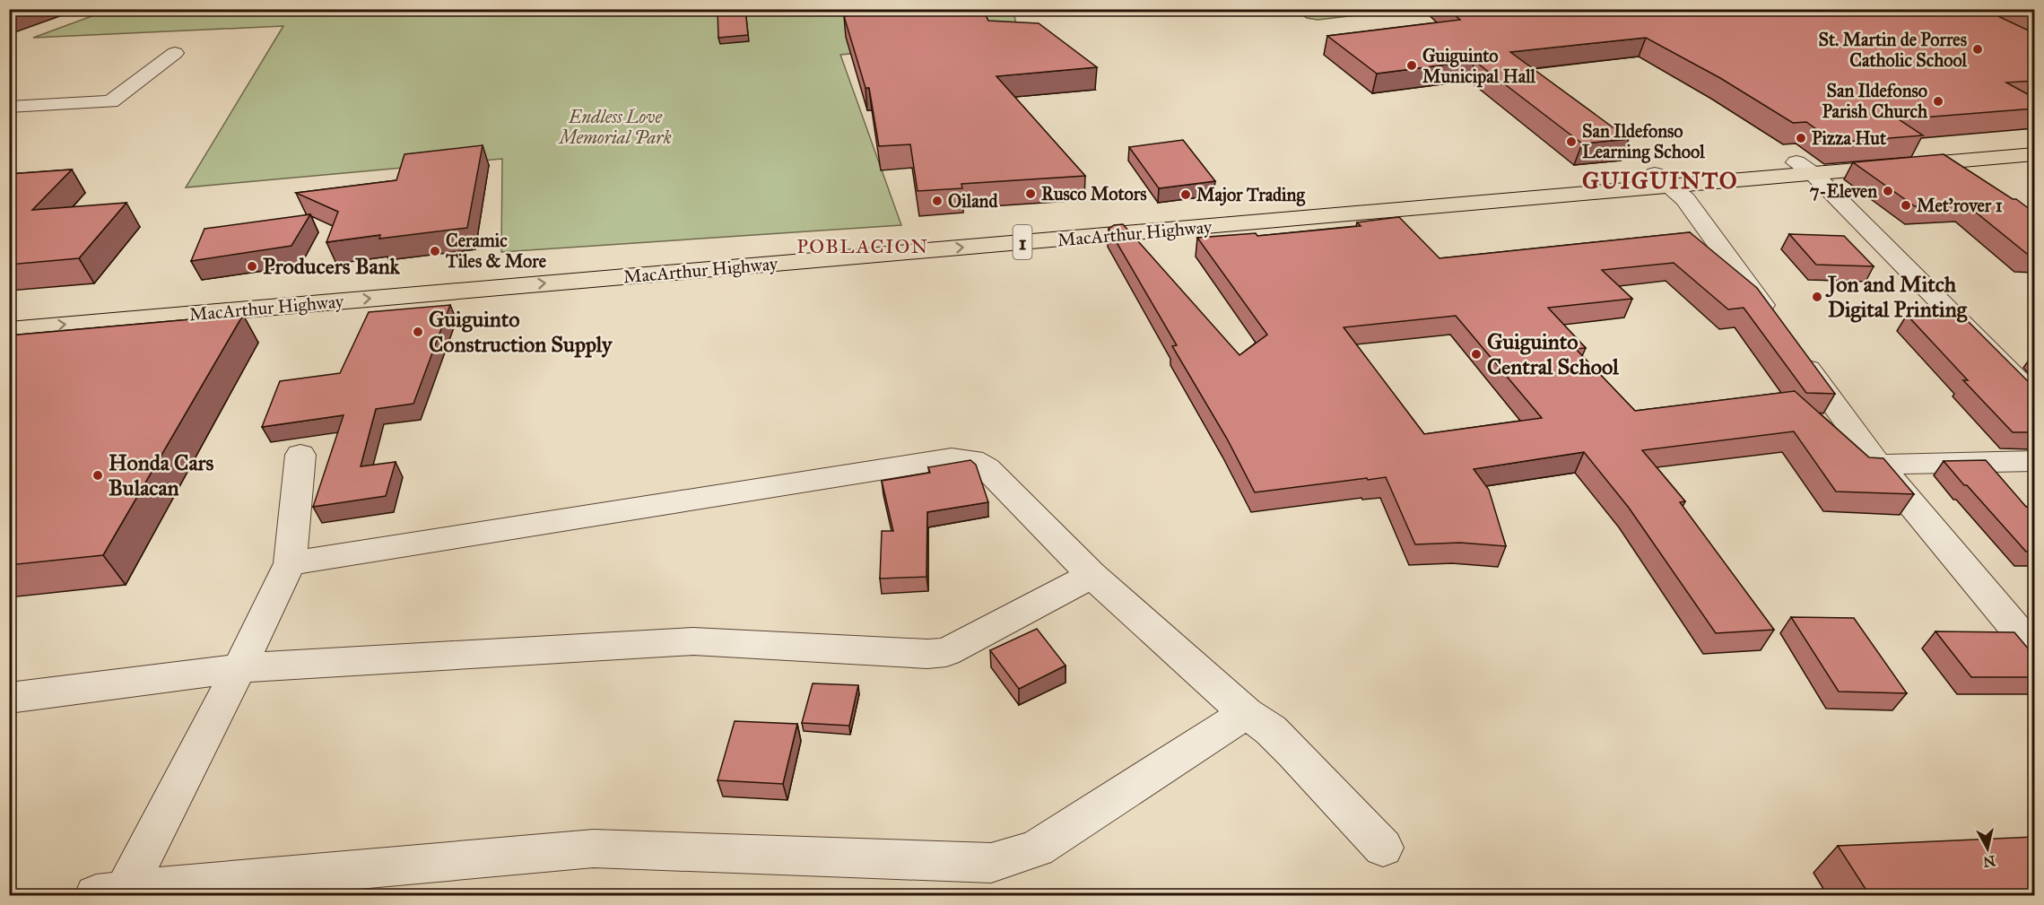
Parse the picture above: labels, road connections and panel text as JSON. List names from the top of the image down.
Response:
{
  "streets": {
    "highway": ["MacArthur Highway", "1"]
  },
  "districts": ["GUIGUINTO", "POBLACION"],
  "parks": ["Endless Love Memorial Park"],
  "places": [
    "St. Martin de Porres Catholic School",
    "Guiguinto Municipal Hall",
    "San Ildefonso Parish Church",
    "Pizza Hut",
    "San Ildefonso Learning School",
    "7-Eleven",
    "Rusco Motors",
    "Major Trading",
    "Oiland",
    "Met'rover 1",
    "Ceramic Tiles & More",
    "Producers Bank",
    "Jon and Mitch Digital Printing",
    "Guiguinto Construction Supply",
    "Guiguinto Central School",
    "Honda Cars Bulacan"
  ],
  "north": "bottom"
}
